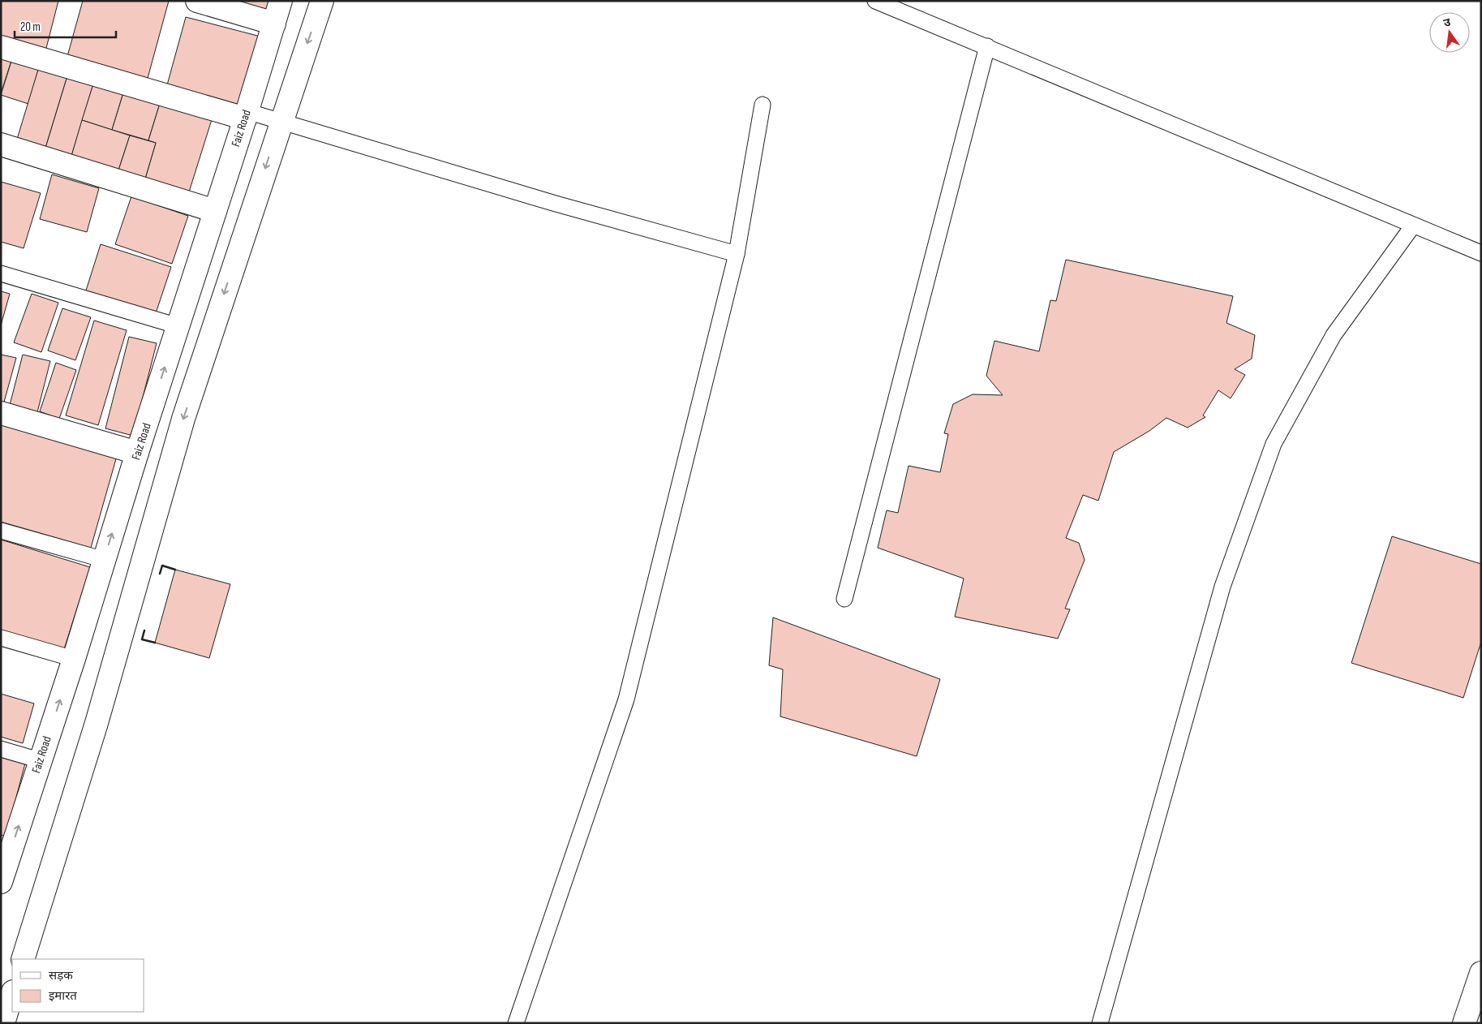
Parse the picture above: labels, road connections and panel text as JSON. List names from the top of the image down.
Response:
{
  "streets": {
    "street": ["Faiz Road"]
  },
  "legend": ["सड़क", "इमारत"],
  "scale_bar": "20 m",
  "north": "top"
}
